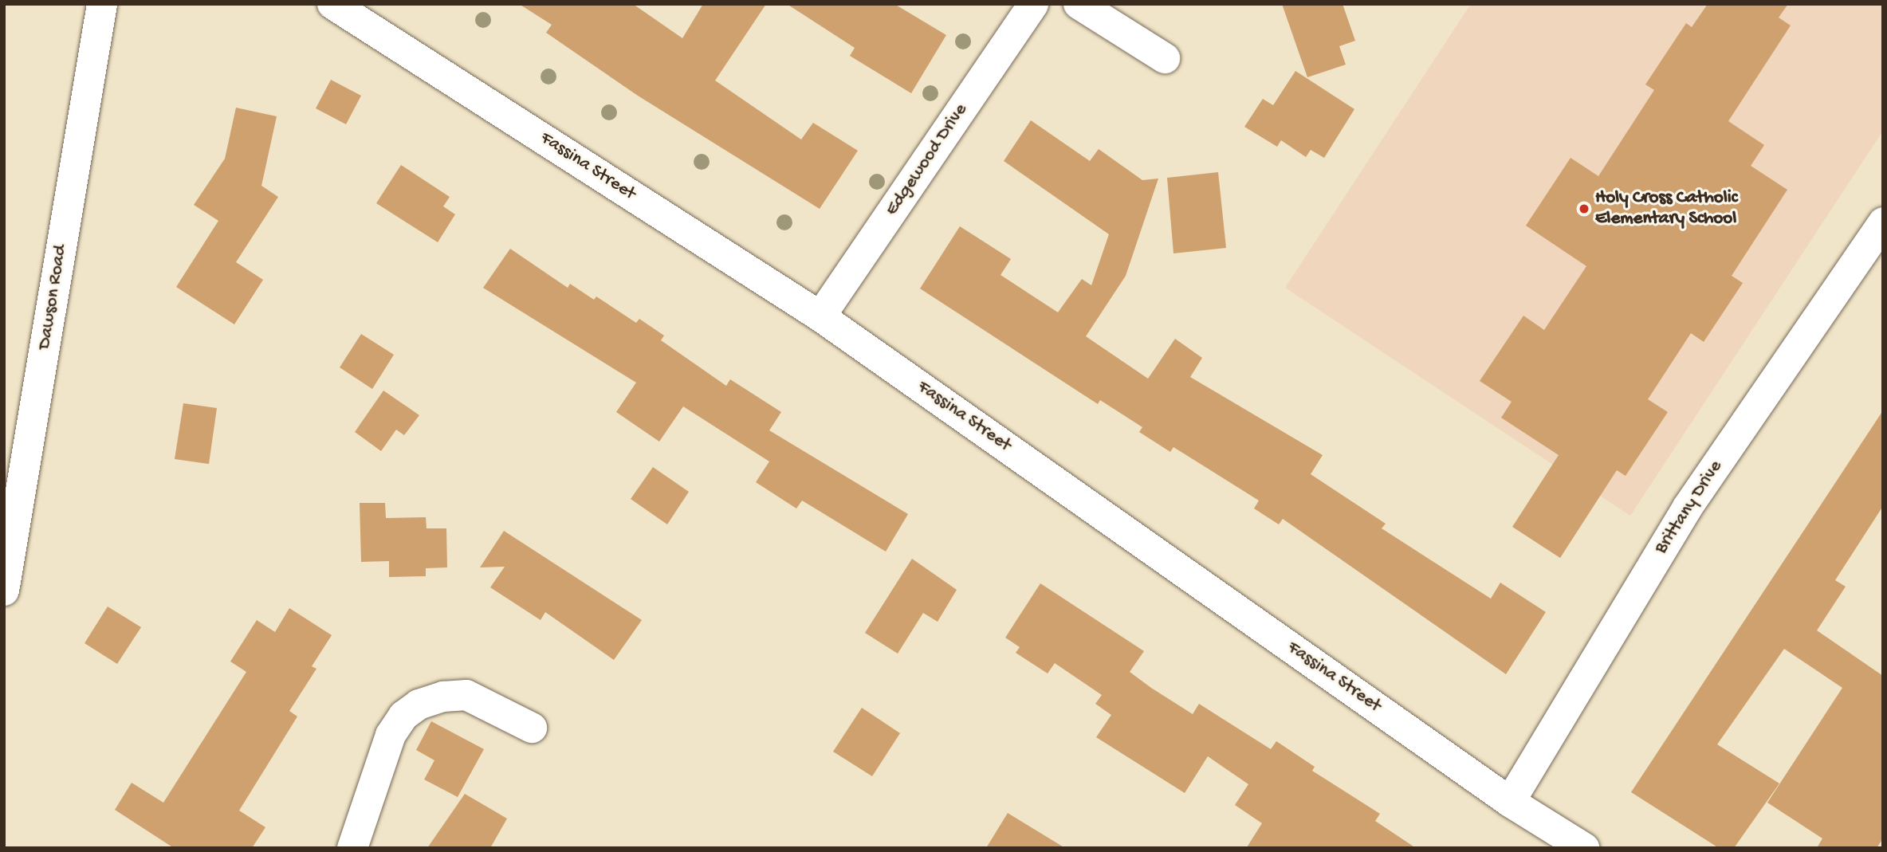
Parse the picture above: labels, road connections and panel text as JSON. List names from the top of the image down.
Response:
{
  "streets": {
    "street": [
      "Edgewood Drive",
      "Fassina Street",
      "Dawson Road",
      "Brittany Drive"
    ]
  },
  "crossings": [
    ["Edgewood Drive", "Fassina Street"],
    ["Fassina Street", "Brittany Drive"]
  ],
  "places": ["Holy Cross Catholic Elementary School"]
}
